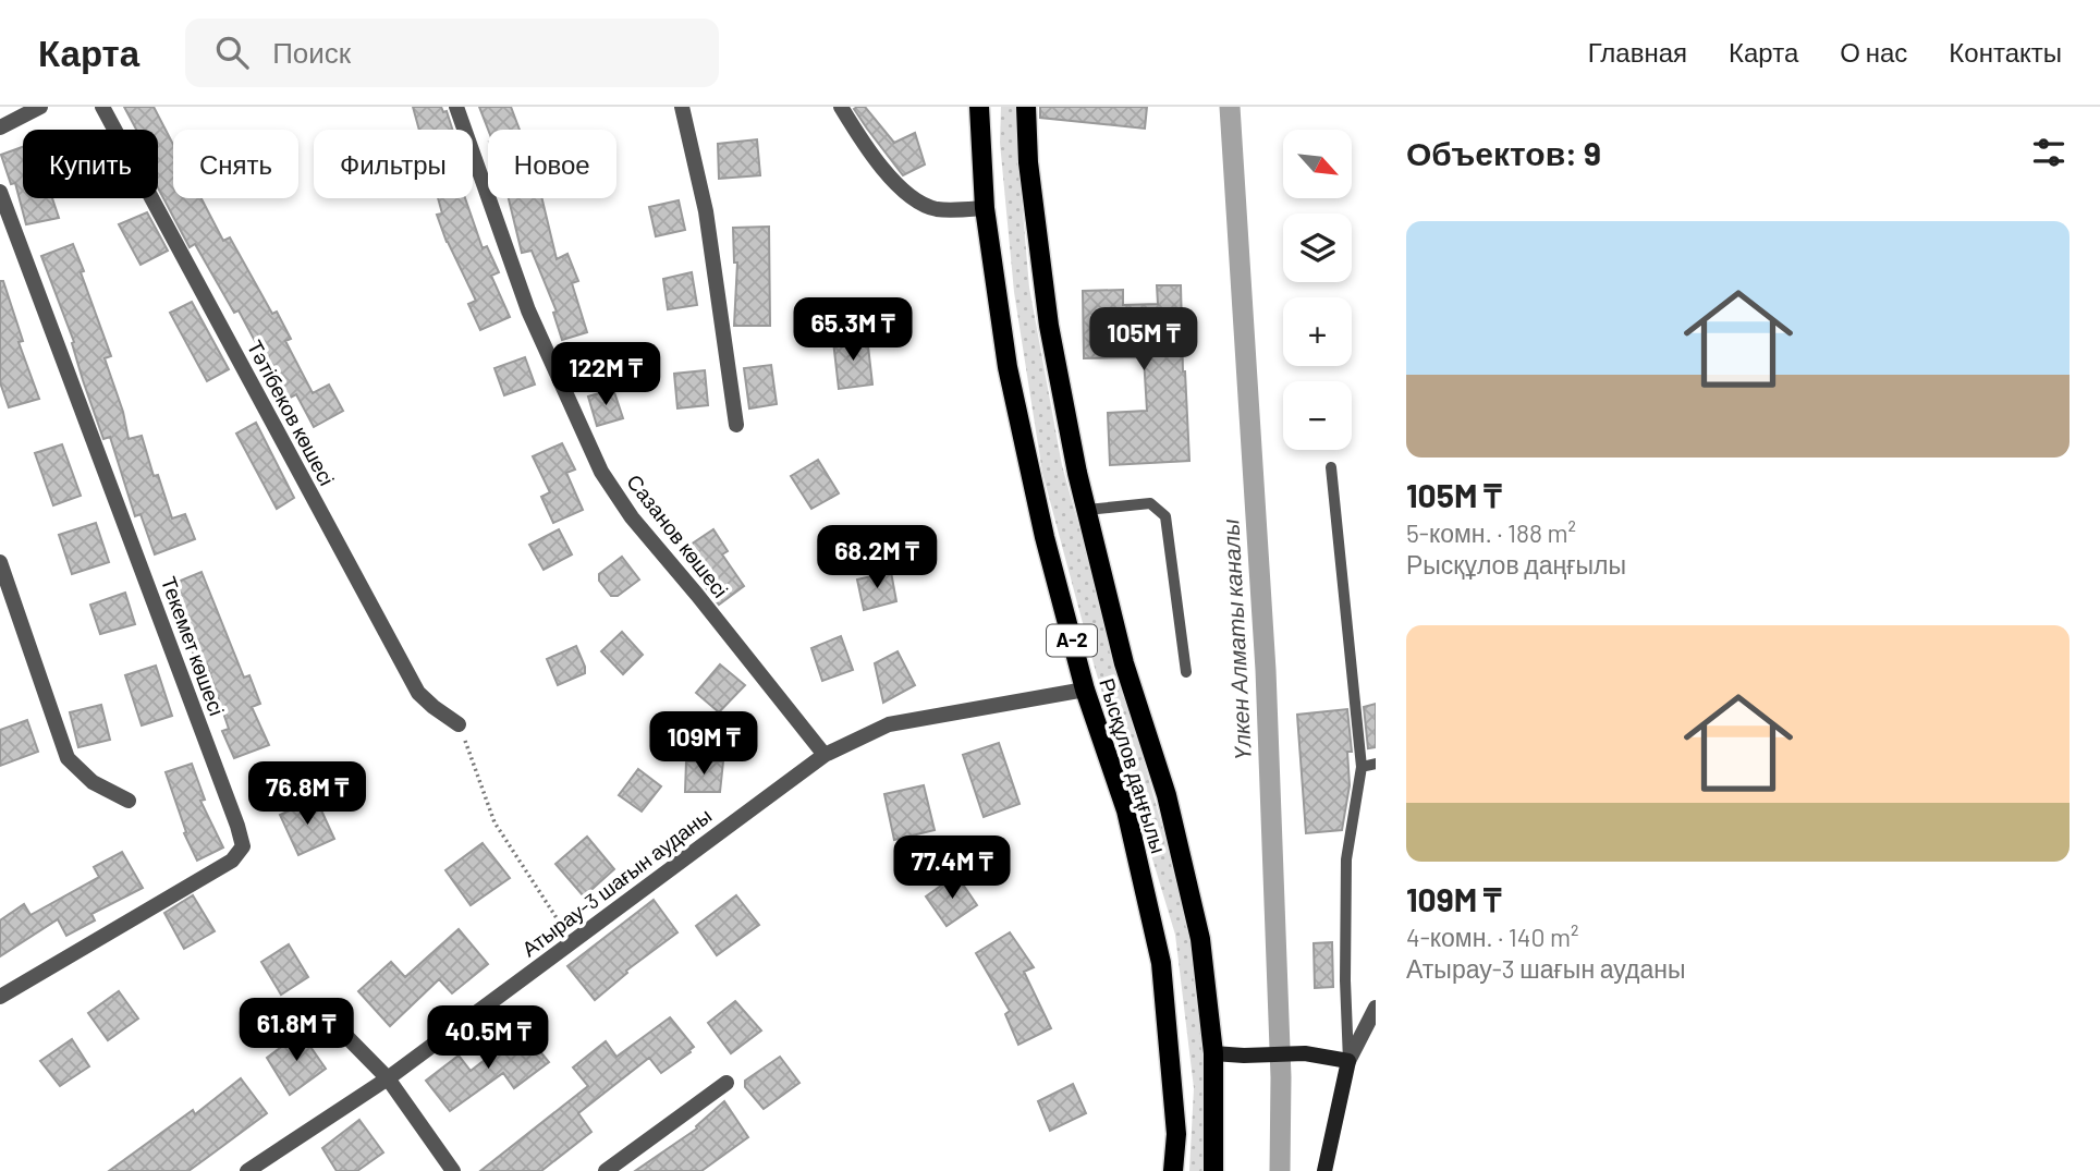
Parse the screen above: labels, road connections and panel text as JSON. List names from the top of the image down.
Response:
{
  "streets": {
    "main road": ["A-2", "Рысқұлов даңғылы"],
    "street": [
      "Тәтібеков көшесі",
      "Сазанов көшесі",
      "Текемет көшесі",
      "Атырау-3 шағын ауданы"
    ]
  },
  "crossings": [
    ["Сазанов көшесі", "Атырау-3 шағын ауданы"],
    ["Рысқұлов даңғылы", "Атырау-3 шағын ауданы"]
  ],
  "water": ["Үлкен Алматы каналы"],
  "north": "bottom right",
  "page": {
    "header": "Карта",
    "search": "Поиск",
    "nav": [
      "Главная",
      "Карта",
      "О нас",
      "Контакты"
    ],
    "heading": "Объектов: 9",
    "map_buttons": ["+", "−"],
    "chip": [
      "Купить",
      "Снять",
      "Фильтры",
      "Новое"
    ],
    "list": [
      {
        "name": "105M ₸",
        "note": "5-комн. · 188 m² · Рысқұлов даңғылы"
      },
      {
        "name": "109M ₸",
        "note": "4-комн. · 140 m² · Атырау-3 шағын ауданы"
      }
    ],
    "price": [
      "65.3M ₸",
      "105M ₸",
      "122M ₸",
      "68.2M ₸",
      "109M ₸",
      "76.8M ₸",
      "77.4M ₸",
      "61.8M ₸",
      "40.5M ₸"
    ]
  }
}
